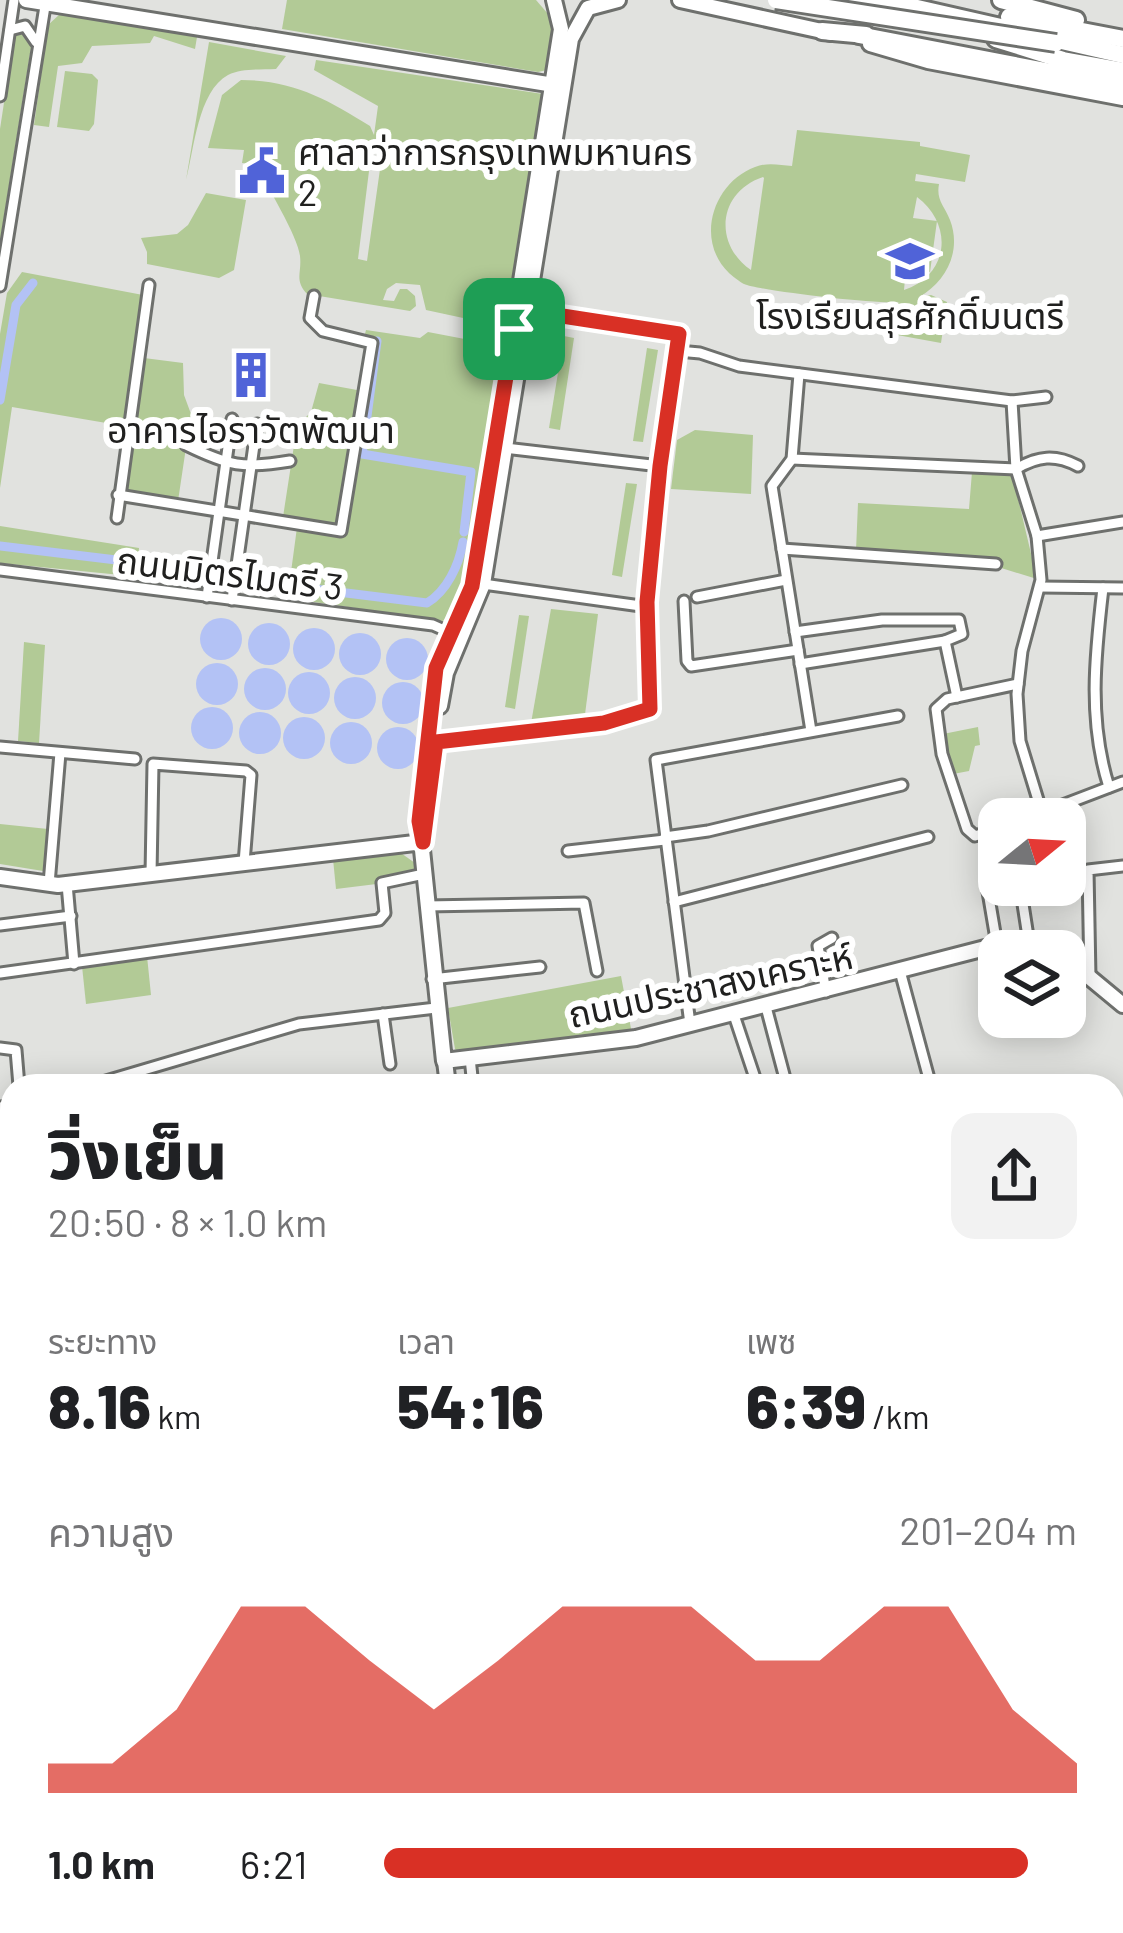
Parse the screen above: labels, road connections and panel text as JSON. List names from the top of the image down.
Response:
{
  "streets": {
    "main road": ["ถนนประชาสงเคราะห์"],
    "street": ["ถนนมิตรไมตรี 3"]
  },
  "places": {
    "public building": ["ศาลาว่าการกรุงเทพมหานคร 2"],
    "school or university": ["โรงเรียนสุรศักดิ์มนตรี"],
    "building": ["อาคารไอราวัตพัฒนา"]
  },
  "north": "right",
  "page": {
    "heading": ["วิ่งเย็น", "20:50 · 8 × 1.0 km"],
    "stats": [
      ["ระยะทาง", "8.16 km"],
      ["เวลา", "54:16"],
      ["เพซ", "6:39 /km"]
    ],
    "chart": ["ความสูง", "201–204 m"],
    "list": [
      {
        "name": "1.0 km",
        "note": "6:21"
      }
    ]
  }
}
